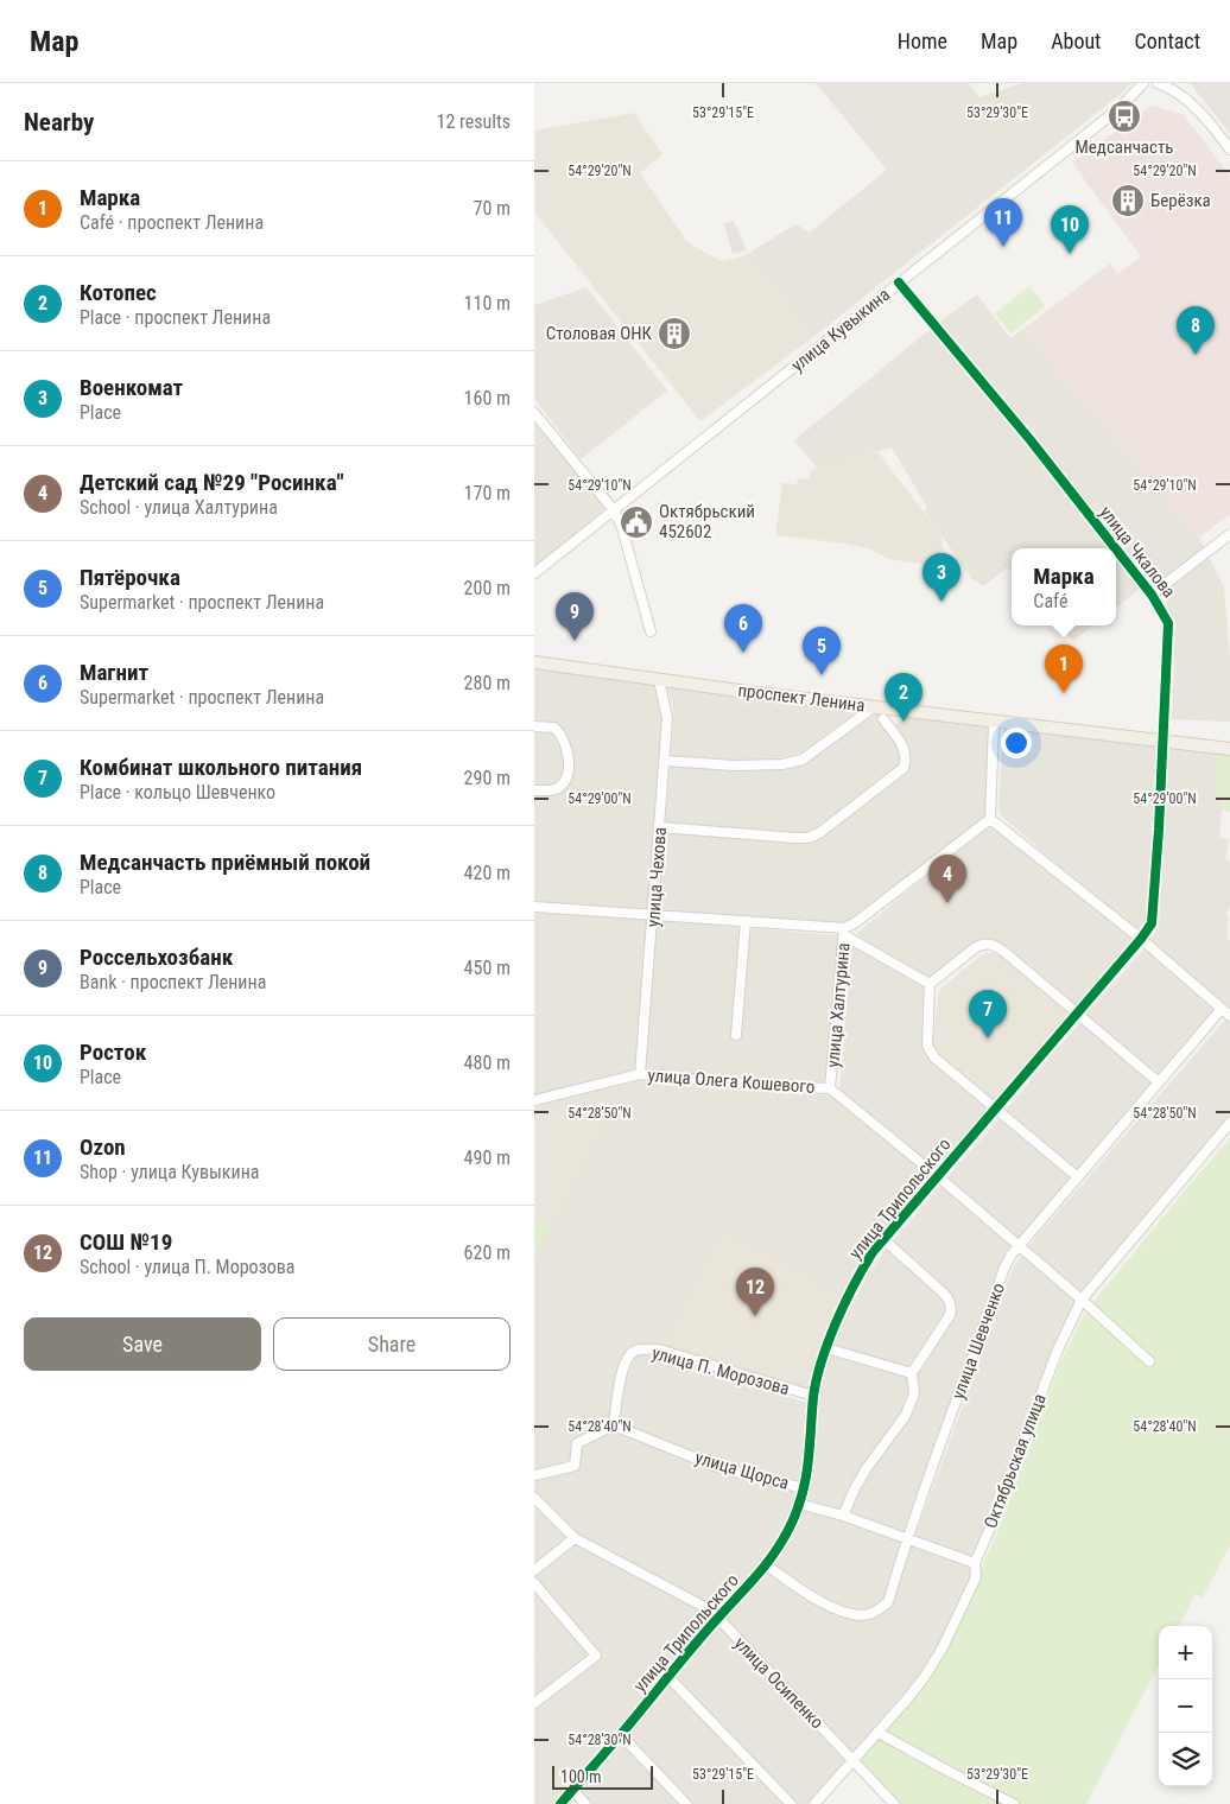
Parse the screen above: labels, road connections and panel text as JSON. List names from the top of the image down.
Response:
{
  "streets": {
    "main road": ["проспект Ленина"],
    "street": [
      "улица Кувыкина",
      "улица Чкалова",
      "улица Чехова",
      "улица Халтурина",
      "улица Олега Кошевого",
      "улица Трипольского",
      "улица Шевченко",
      "улица П. Морозова",
      "Октябрьская улица",
      "улица Щорса",
      "улица Осипенко"
    ]
  },
  "crossings": [
    ["улица Кувыкина", "улица Чкалова"],
    ["улица Чкалова", "проспект Ленина"],
    ["улица Чкалова", "улица Трипольского"],
    ["проспект Ленина", "улица Чехова"],
    ["улица Чехова", "улица Олега Кошевого"],
    ["улица Халтурина", "улица Олега Кошевого"],
    ["улица Олега Кошевого", "улица Трипольского"],
    ["улица Олега Кошевого", "улица Шевченко"],
    ["улица Олега Кошевого", "Октябрьская улица"],
    ["улица Трипольского", "улица Шевченко"],
    ["улица Трипольского", "улица П. Морозова"],
    ["улица Трипольского", "улица Щорса"],
    ["улица Трипольского", "улица Осипенко"],
    ["улица Шевченко", "улица Щорса"],
    ["улица П. Морозова", "улица Щорса"],
    ["Октябрьская улица", "улица Щорса"],
    ["Октябрьская улица", "улица Осипенко"]
  ],
  "places": {
    "bus stop": ["Медсанчасть"],
    "building": ["Берёзка", "Столовая ОНК"],
    "public building": ["Октябрьский 452602"]
  },
  "scale_bar": "100 m",
  "page": {
    "header": "Map",
    "nav": [
      "Home",
      "Map",
      "About",
      "Contact"
    ],
    "heading": ["Nearby", "12 results"],
    "list": [
      {
        "mark": "1",
        "name": "Марка",
        "note": "Café · проспект Ленина",
        "value": "70 m"
      },
      {
        "mark": "2",
        "name": "Котопес",
        "note": "Place · проспект Ленина",
        "value": "110 m"
      },
      {
        "mark": "3",
        "name": "Военкомат",
        "note": "Place",
        "value": "160 m"
      },
      {
        "mark": "4",
        "name": "Детский сад №29 \"Росинка\"",
        "note": "School · улица Халтурина",
        "value": "170 m"
      },
      {
        "mark": "5",
        "name": "Пятёрочка",
        "note": "Supermarket · проспект Ленина",
        "value": "200 m"
      },
      {
        "mark": "6",
        "name": "Магнит",
        "note": "Supermarket · проспект Ленина",
        "value": "280 m"
      },
      {
        "mark": "7",
        "name": "Комбинат школьного питания",
        "note": "Place · кольцо Шевченко",
        "value": "290 m"
      },
      {
        "mark": "8",
        "name": "Медсанчасть приёмный покой",
        "note": "Place",
        "value": "420 m"
      },
      {
        "mark": "9",
        "name": "Россельхозбанк",
        "note": "Bank · проспект Ленина",
        "value": "450 m"
      },
      {
        "mark": "10",
        "name": "Росток",
        "note": "Place",
        "value": "480 m"
      },
      {
        "mark": "11",
        "name": "Ozon",
        "note": "Shop · улица Кувыкина",
        "value": "490 m"
      },
      {
        "mark": "12",
        "name": "СОШ №19",
        "note": "School · улица П. Морозова",
        "value": "620 m"
      }
    ],
    "pins": [
      "11",
      "10",
      "8",
      "3",
      "9",
      "6",
      "5",
      "1",
      "2",
      "4",
      "7",
      "12"
    ],
    "popup": ["Марка", "Café"],
    "buttons": ["Save", "Share"],
    "map_buttons": ["+", "−"],
    "scale": "100 m"
  },
  "coordinates": [
    "53°29'15\"E",
    "53°29'30\"E",
    "54°29'20\"N",
    "54°29'10\"N",
    "54°29'00\"N",
    "54°28'50\"N",
    "54°28'40\"N",
    "54°28'30\"N"
  ]
}
